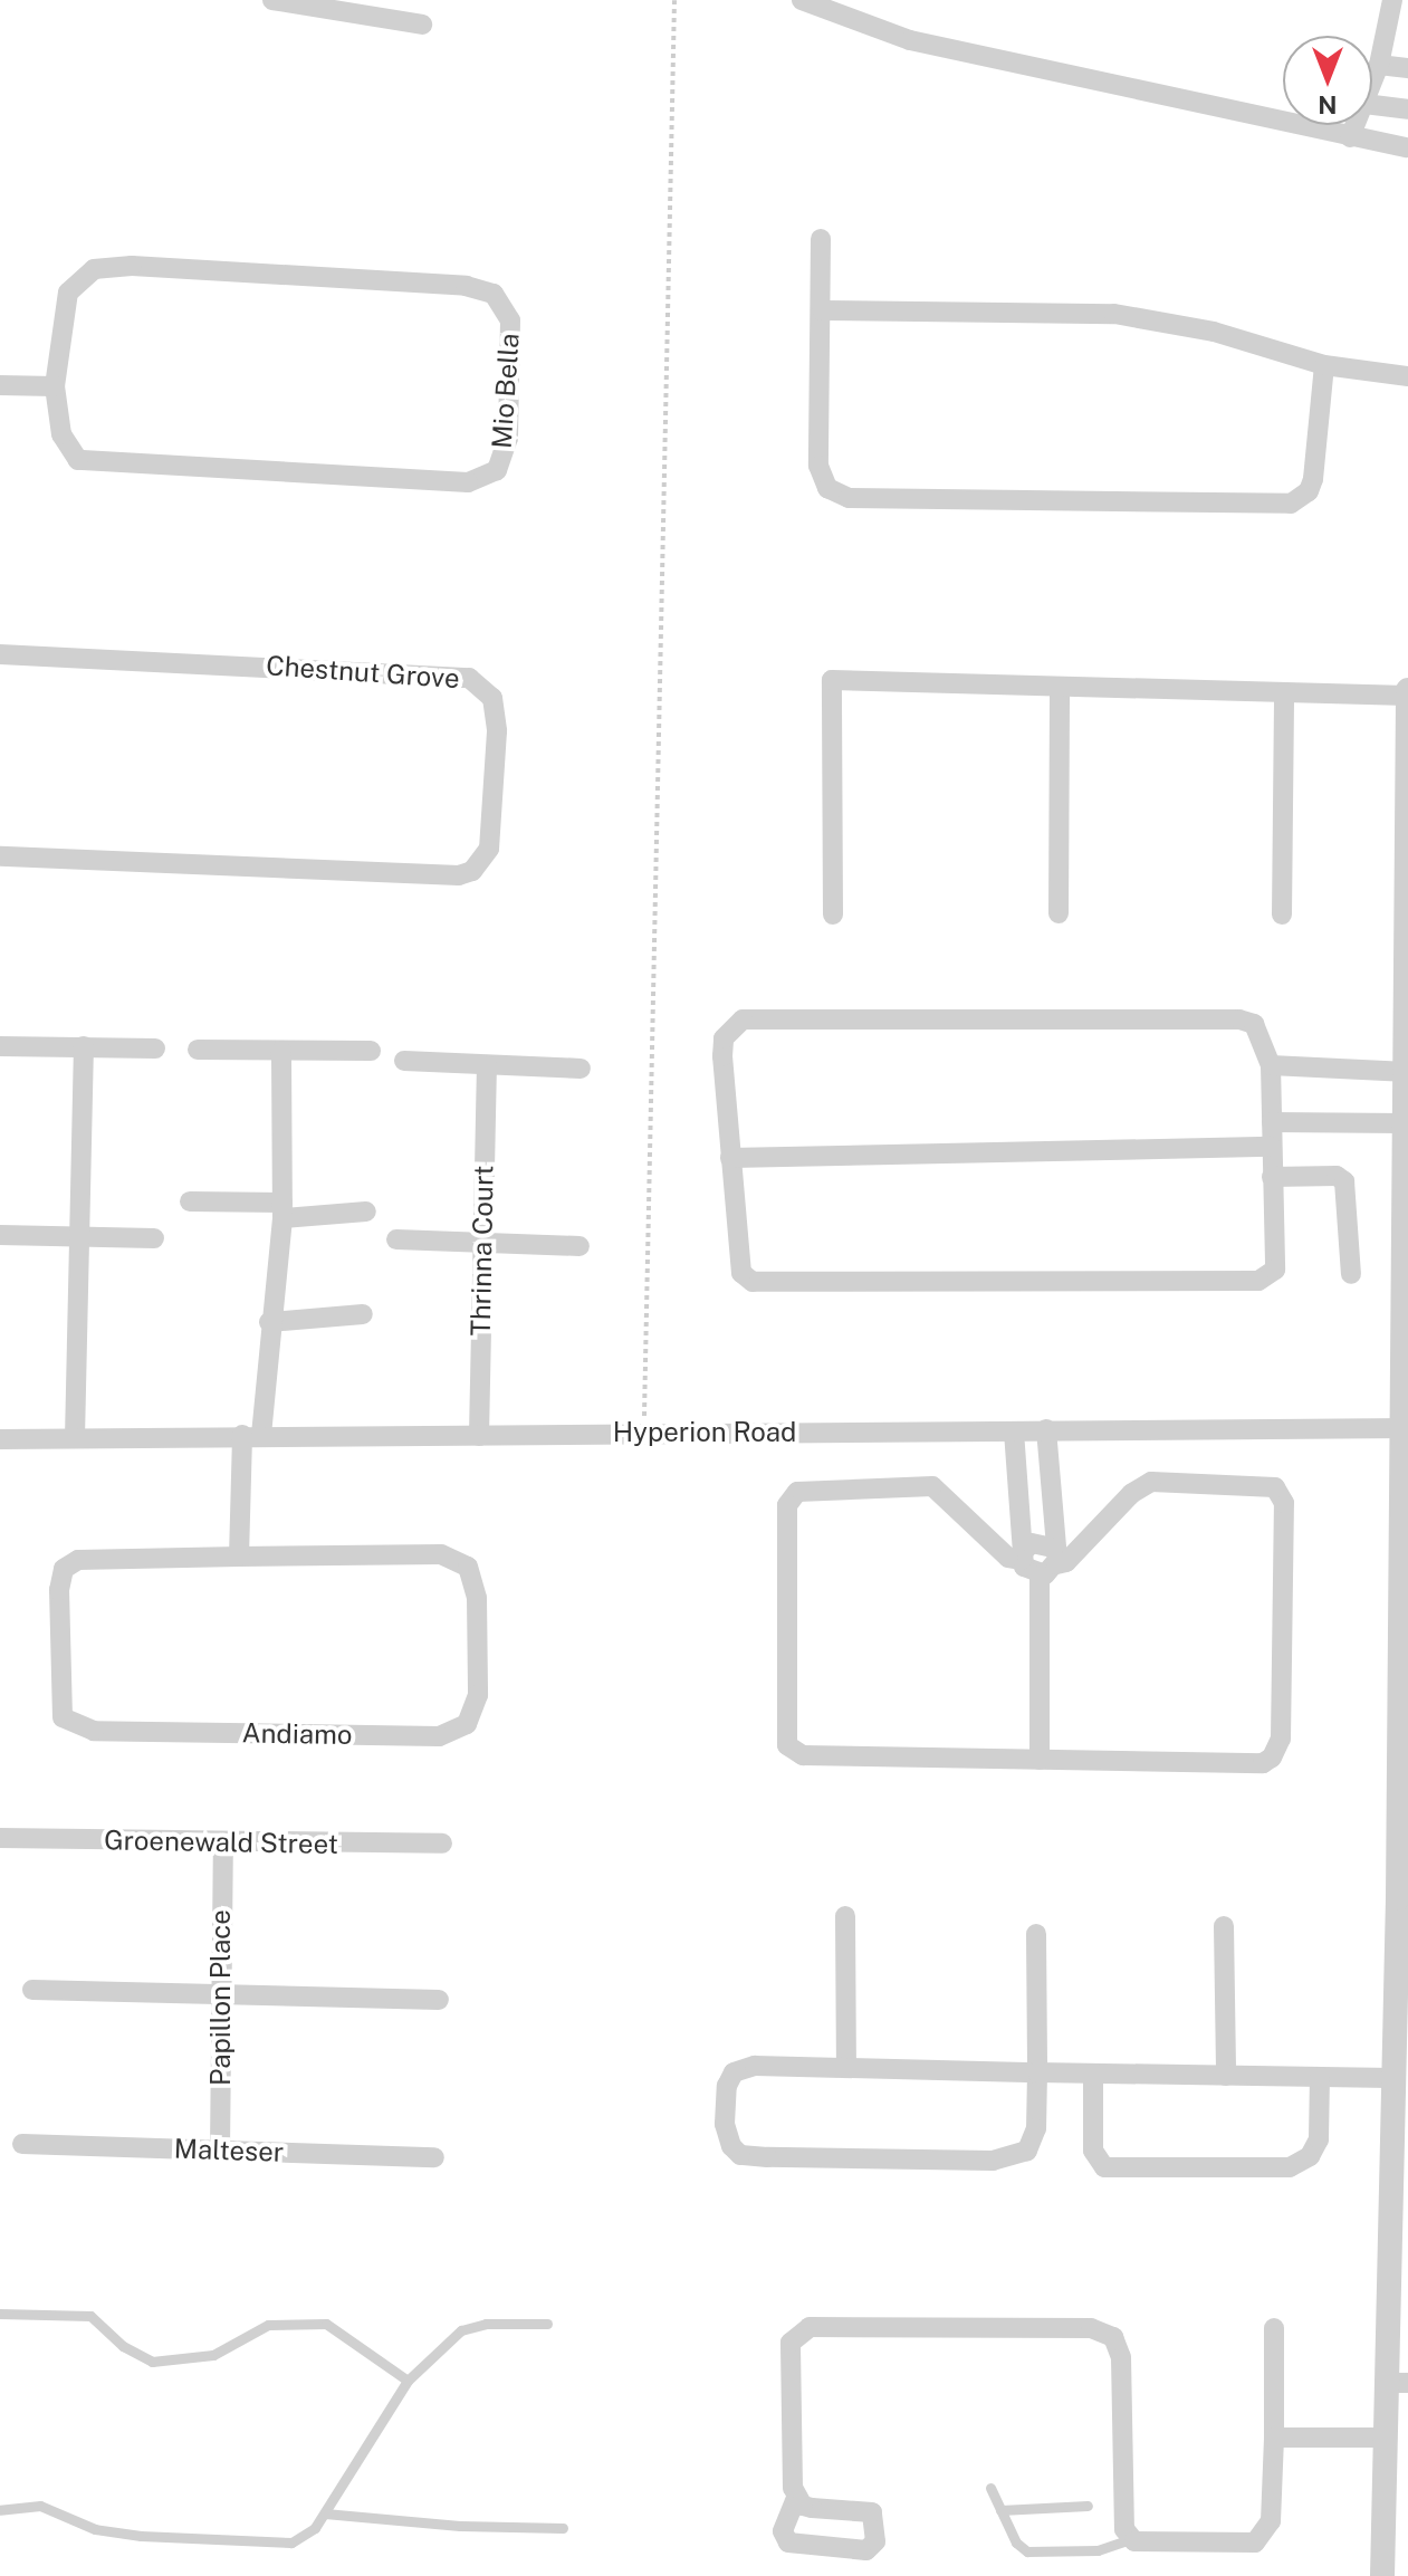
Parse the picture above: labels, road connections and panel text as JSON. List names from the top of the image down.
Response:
{
  "streets": {
    "street": [
      "Mio Bella",
      "Chestnut Grove",
      "Thrinna Court",
      "Hyperion Road",
      "Andiamo",
      "Groenewald Street",
      "Papillon Place",
      "Malteser"
    ]
  },
  "crossings": [
    ["Thrinna Court", "Hyperion Road"],
    ["Groenewald Street", "Papillon Place"],
    ["Papillon Place", "Malteser"]
  ],
  "north": "bottom"
}
